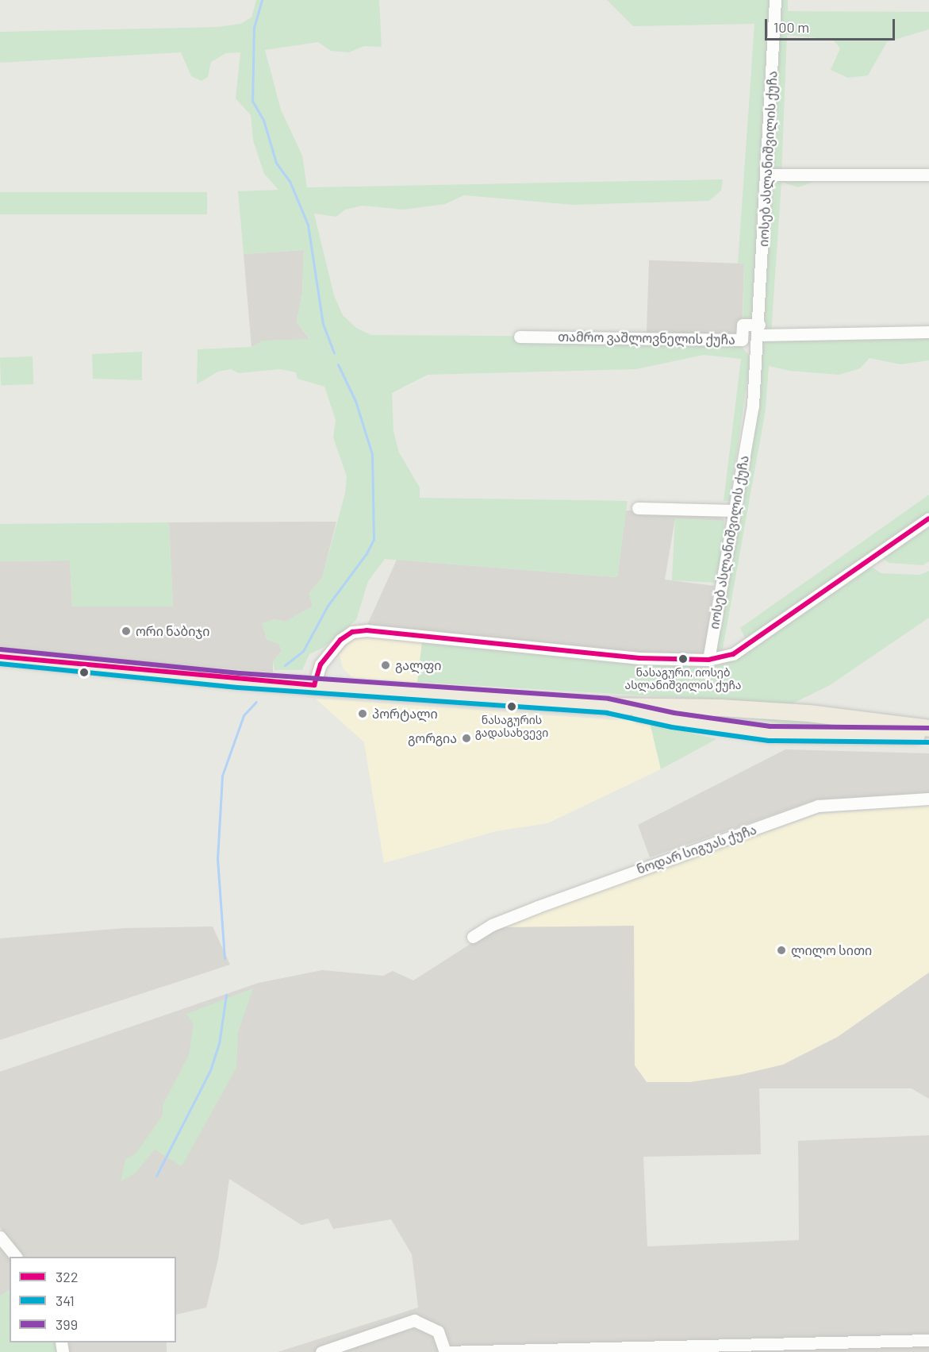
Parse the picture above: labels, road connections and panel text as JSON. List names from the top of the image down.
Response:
{
  "streets": {
    "street": ["იოსებ ასლანიშვილის ქუჩა", "თამრო ვაშლოვნელის ქუჩა", "ნოდარ სიგუას ქუჩა"]
  },
  "crossings": [
    ["იოსებ ასლანიშვილის ქუჩა", "თამრო ვაშლოვნელის ქუჩა"]
  ],
  "places": [
    "ორი ნაბიჯი",
    "ნასაგური, იოსებ ასლანიშვილის ქუჩა",
    "გალფი",
    "ნასაგურის გადასახვევი",
    "პორტალი",
    "გორგია",
    "ლილო სითი"
  ],
  "lines": ["transit line 322", "transit line 399", "transit line 341"],
  "legend": ["322", "341", "399"],
  "scale_bar": "100 m"
}
